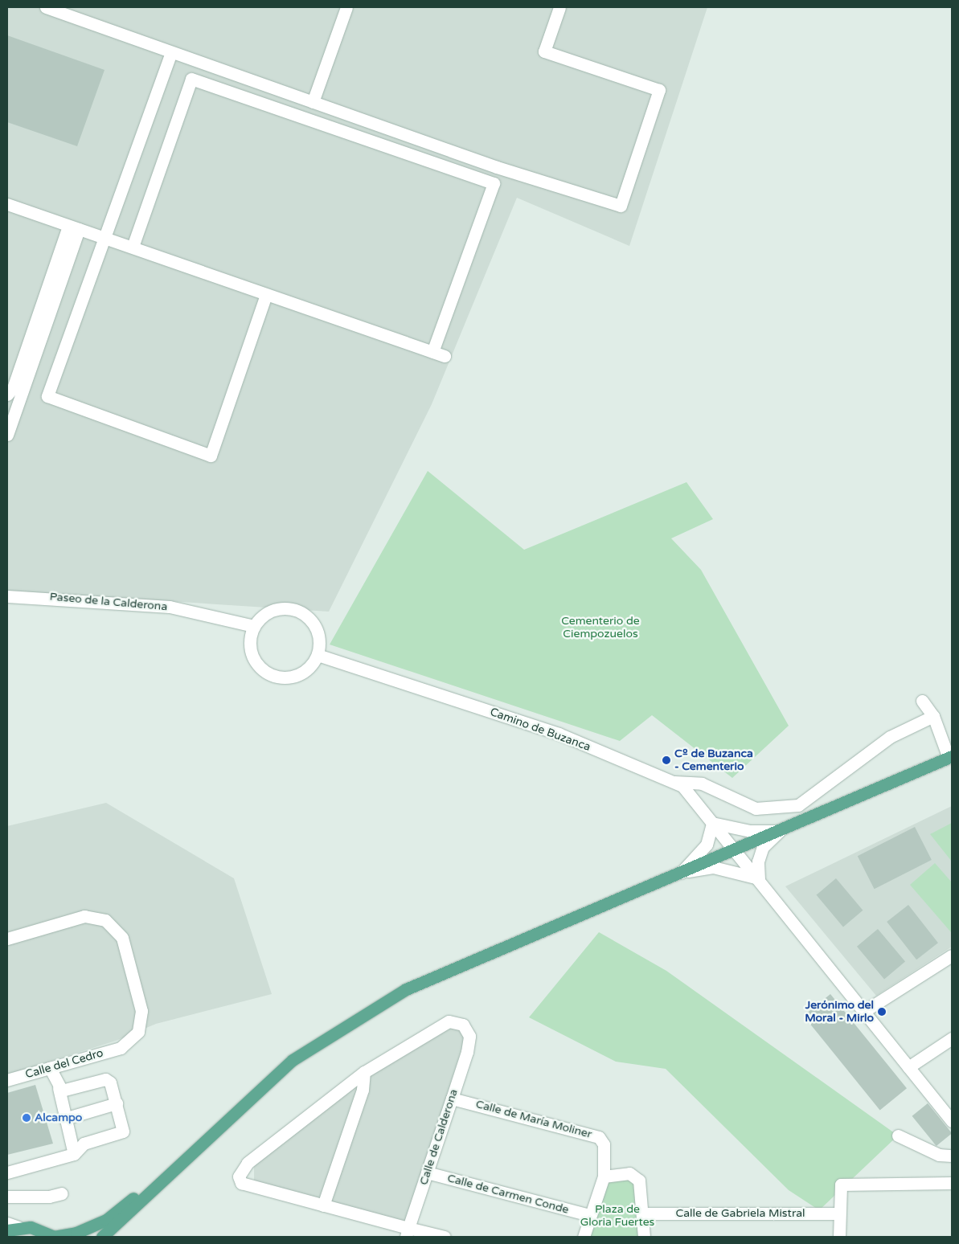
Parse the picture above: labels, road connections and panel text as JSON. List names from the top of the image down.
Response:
{
  "streets": {
    "street": [
      "Paseo de la Calderona",
      "Camino de Buzanca",
      "Calle del Cedro",
      "Calle de María Moliner",
      "Calle de Calderona",
      "Calle de Carmen Conde",
      "Calle de Gabriela Mistral"
    ]
  },
  "crossings": [
    ["Paseo de la Calderona", "Camino de Buzanca"],
    ["Calle de María Moliner", "Calle de Calderona"],
    ["Calle de Calderona", "Calle de Carmen Conde"]
  ],
  "parks": ["Cementerio de Ciempozuelos", "Plaza de Gloria Fuertes"],
  "places": ["Cº de Buzanca - Cementerio", "Jerónimo del Moral - Mirlo", "Alcampo"]
}
